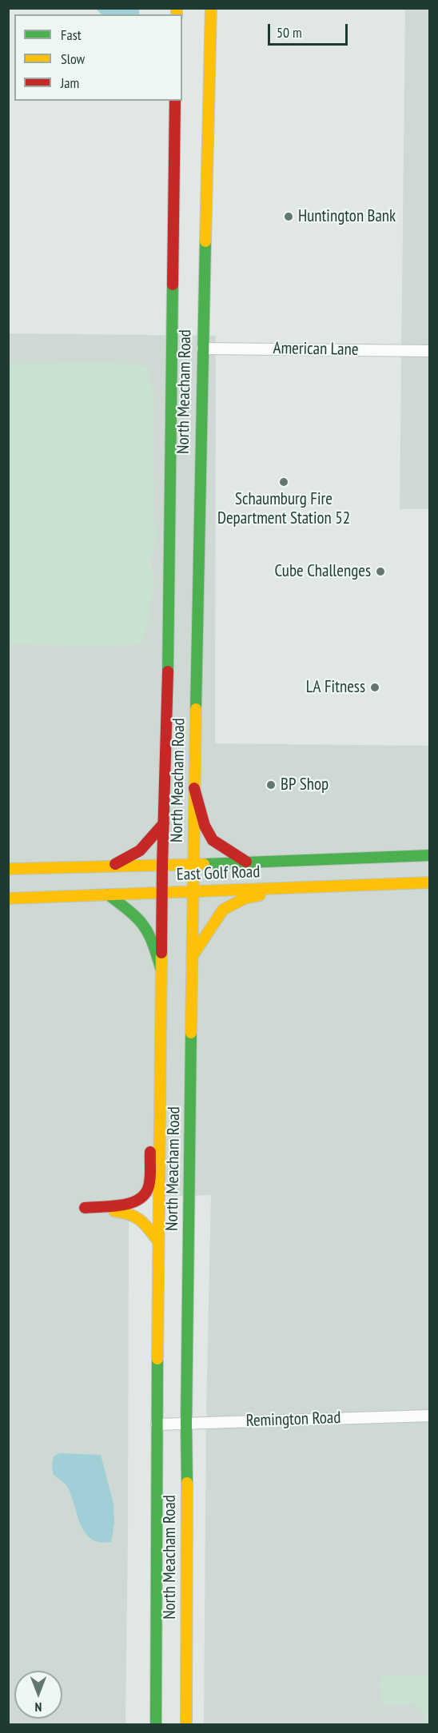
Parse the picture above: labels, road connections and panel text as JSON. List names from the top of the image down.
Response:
{
  "streets": {
    "main road": ["North Meacham Road", "East Golf Road"],
    "street": ["American Lane", "Remington Road"]
  },
  "crossings": [
    ["American Lane", "North Meacham Road"],
    ["North Meacham Road", "East Golf Road"],
    ["North Meacham Road", "Remington Road"]
  ],
  "places": [
    "Huntington Bank",
    "Schaumburg Fire Department Station 52",
    "Cube Challenges",
    "LA Fitness",
    "BP Shop"
  ],
  "legend": ["Fast", "Slow", "Jam"],
  "scale_bar": "50 m",
  "north": "bottom"
}
